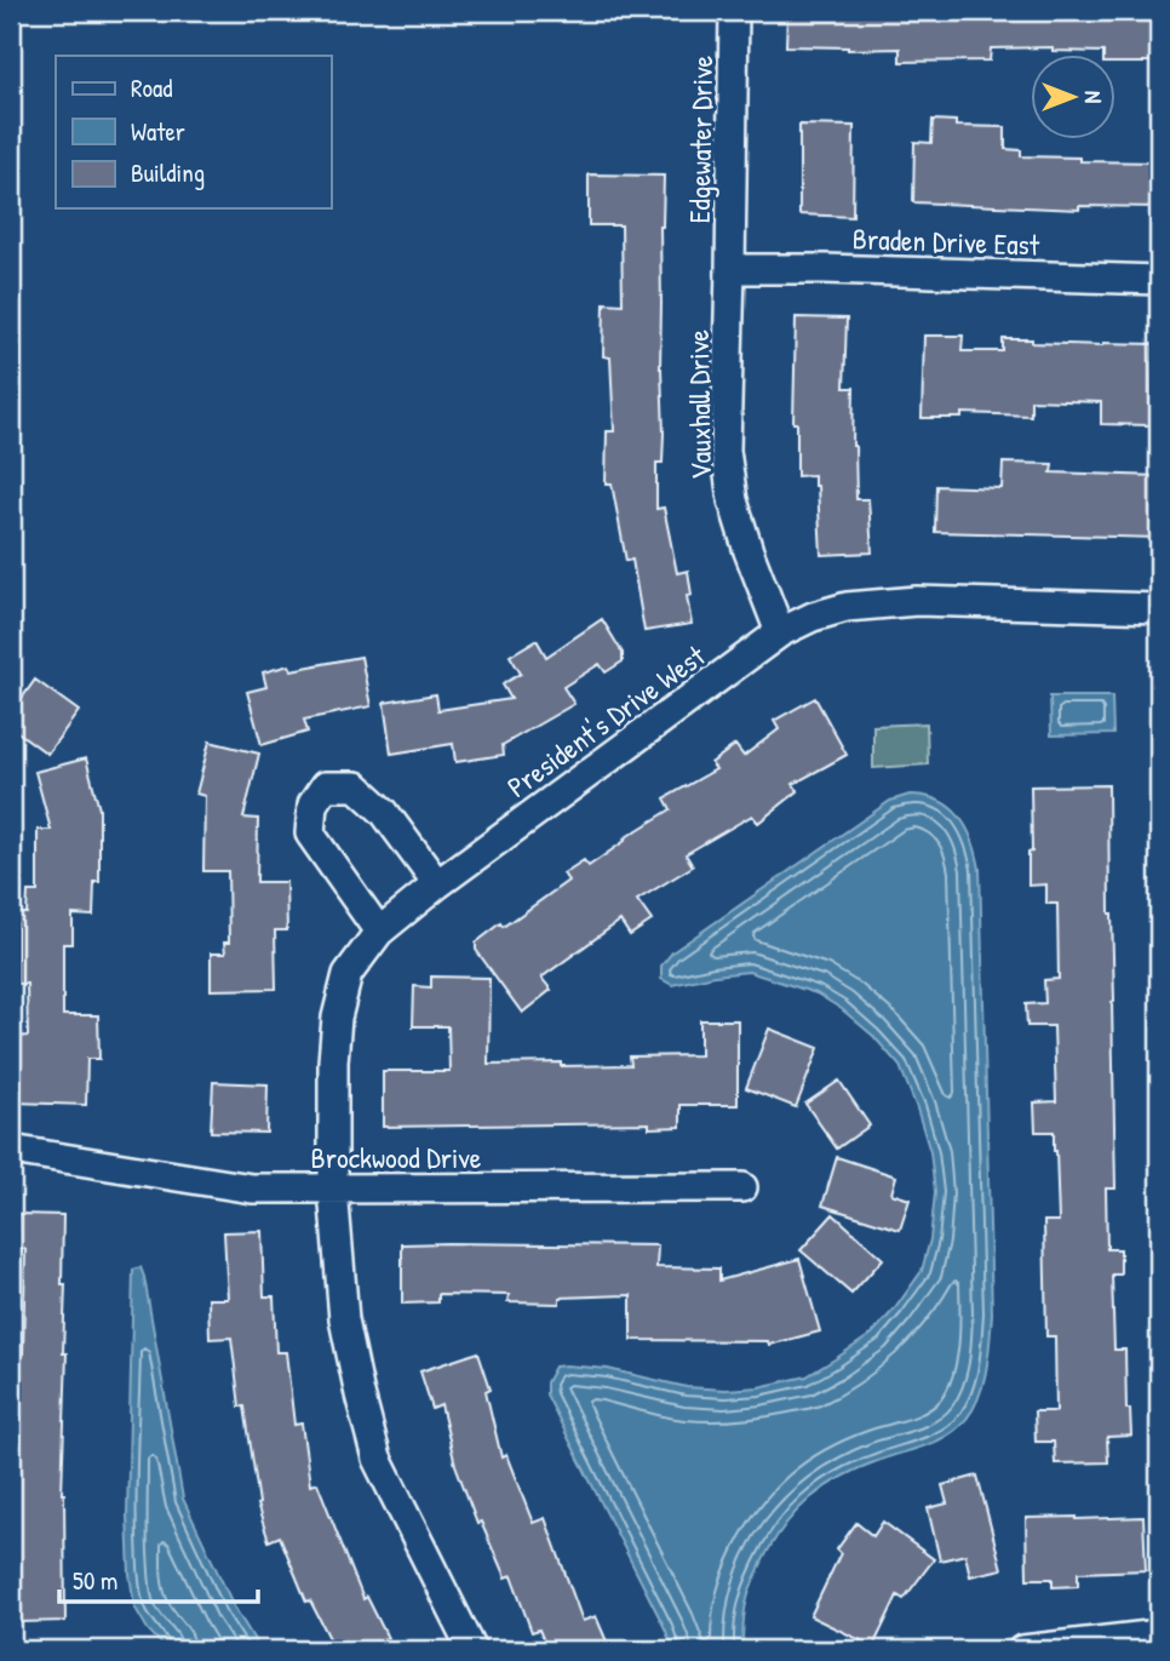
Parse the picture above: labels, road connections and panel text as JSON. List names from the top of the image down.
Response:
{
  "streets": {
    "street": [
      "Edgewater Drive",
      "Braden Drive East",
      "Vauxhall Drive",
      "President's Drive West",
      "Brockwood Drive"
    ]
  },
  "crossings": [
    ["Edgewater Drive", "Braden Drive East"],
    ["Edgewater Drive", "Vauxhall Drive"],
    ["Braden Drive East", "Vauxhall Drive"],
    ["Vauxhall Drive", "President's Drive West"],
    ["President's Drive West", "Brockwood Drive"]
  ],
  "legend": ["Road", "Water", "Building"],
  "scale_bar": "50 m",
  "north": "right"
}
